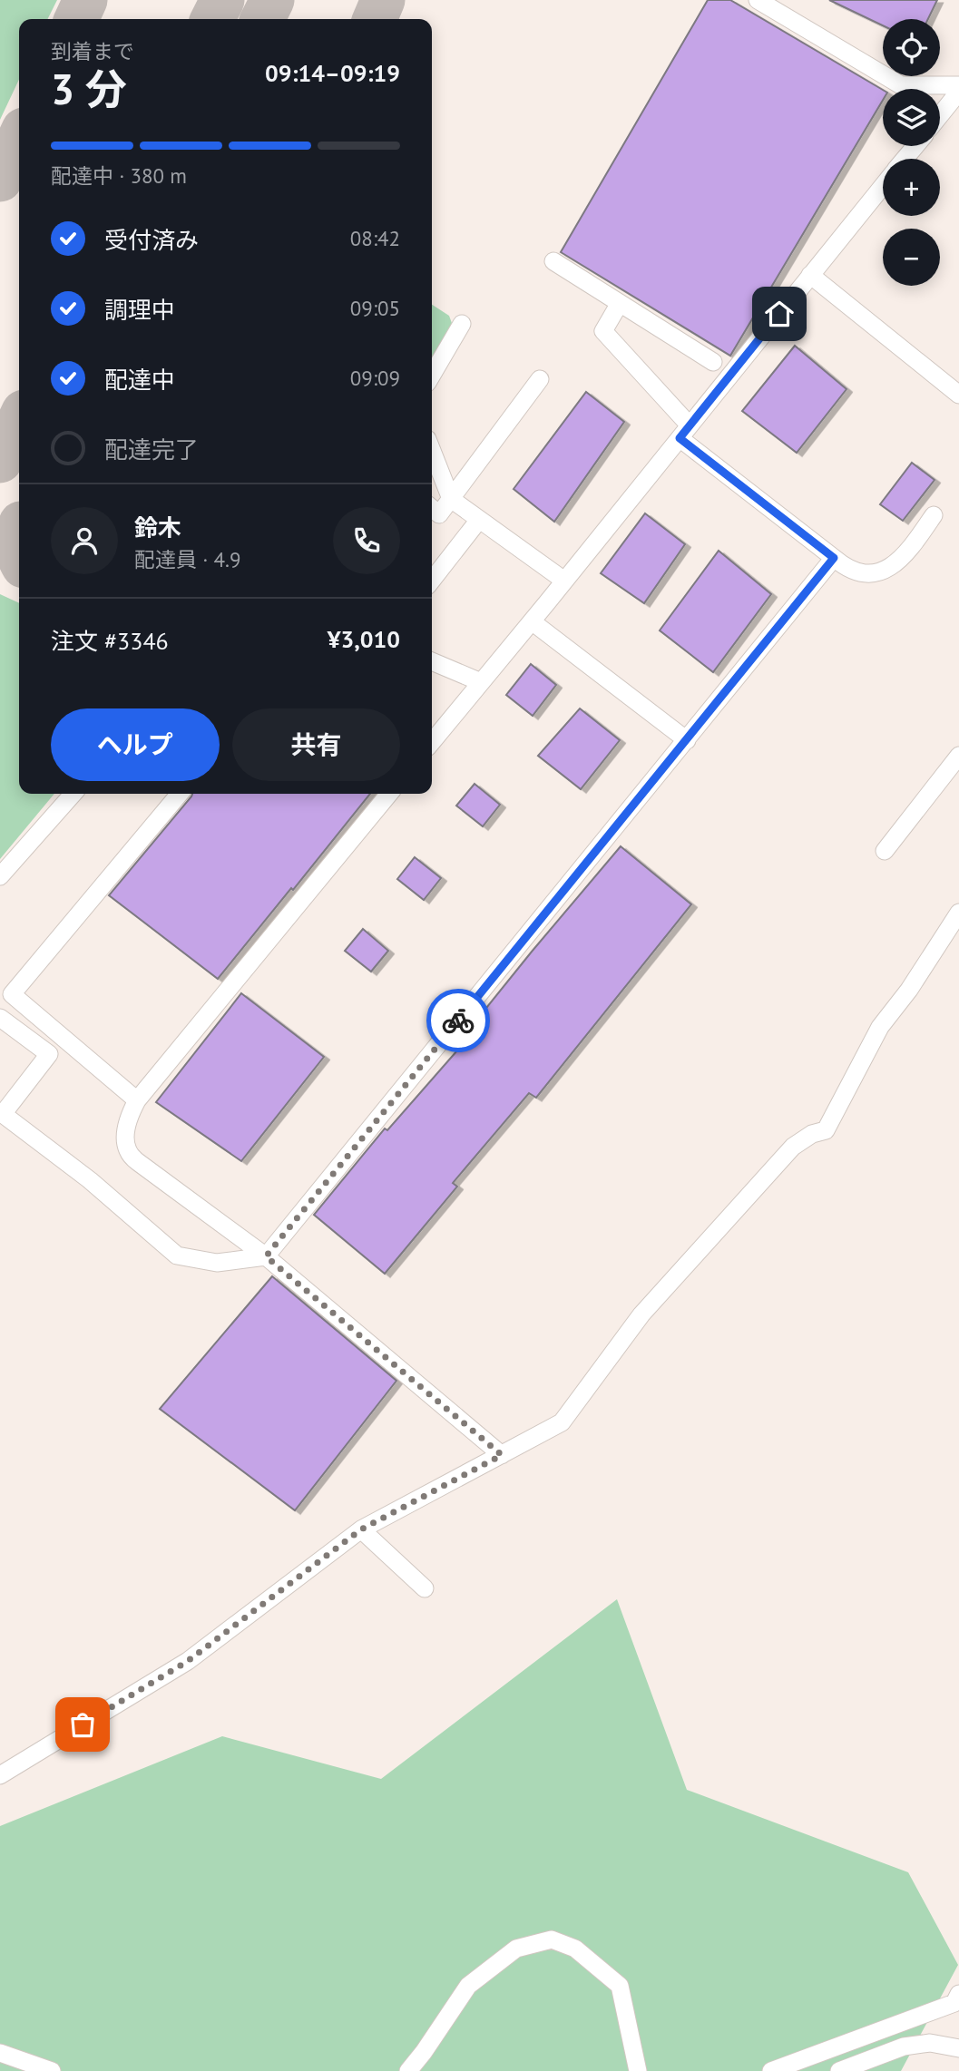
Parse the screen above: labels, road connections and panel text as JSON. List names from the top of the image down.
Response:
{
  "page": {
    "map_buttons": ["+", "−"],
    "heading": ["3 分", "到着まで", "09:14–09:19"],
    "panel": [
      "鈴木",
      "配達員 · 4.9",
      "注文 #3346",
      "¥3,010"
    ],
    "bar": "配達中 · 380 m",
    "list": [
      ["受付済み", "08:42"],
      ["調理中", "09:05"],
      ["配達中", "09:09"],
      "配達完了"
    ],
    "buttons": ["ヘルプ", "共有"]
  }
}
